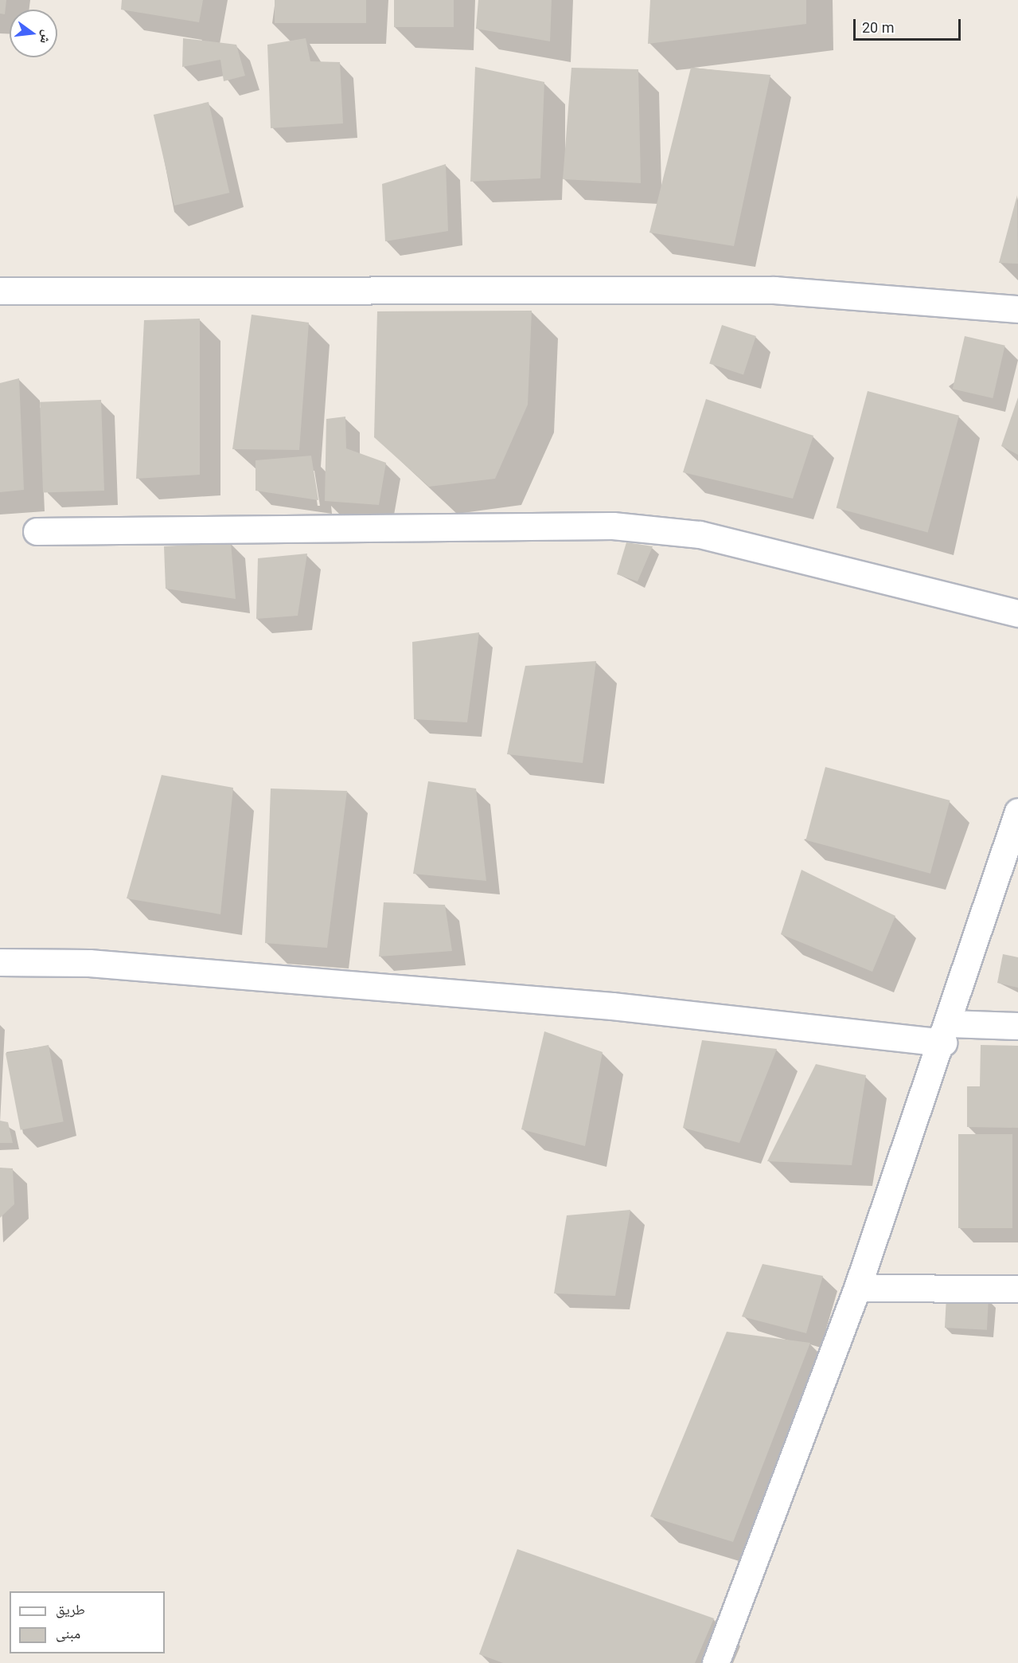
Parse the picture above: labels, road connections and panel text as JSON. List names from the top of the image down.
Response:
{
  "legend": ["طريق", "مبنى"],
  "scale_bar": "20 m",
  "north": "right"
}
